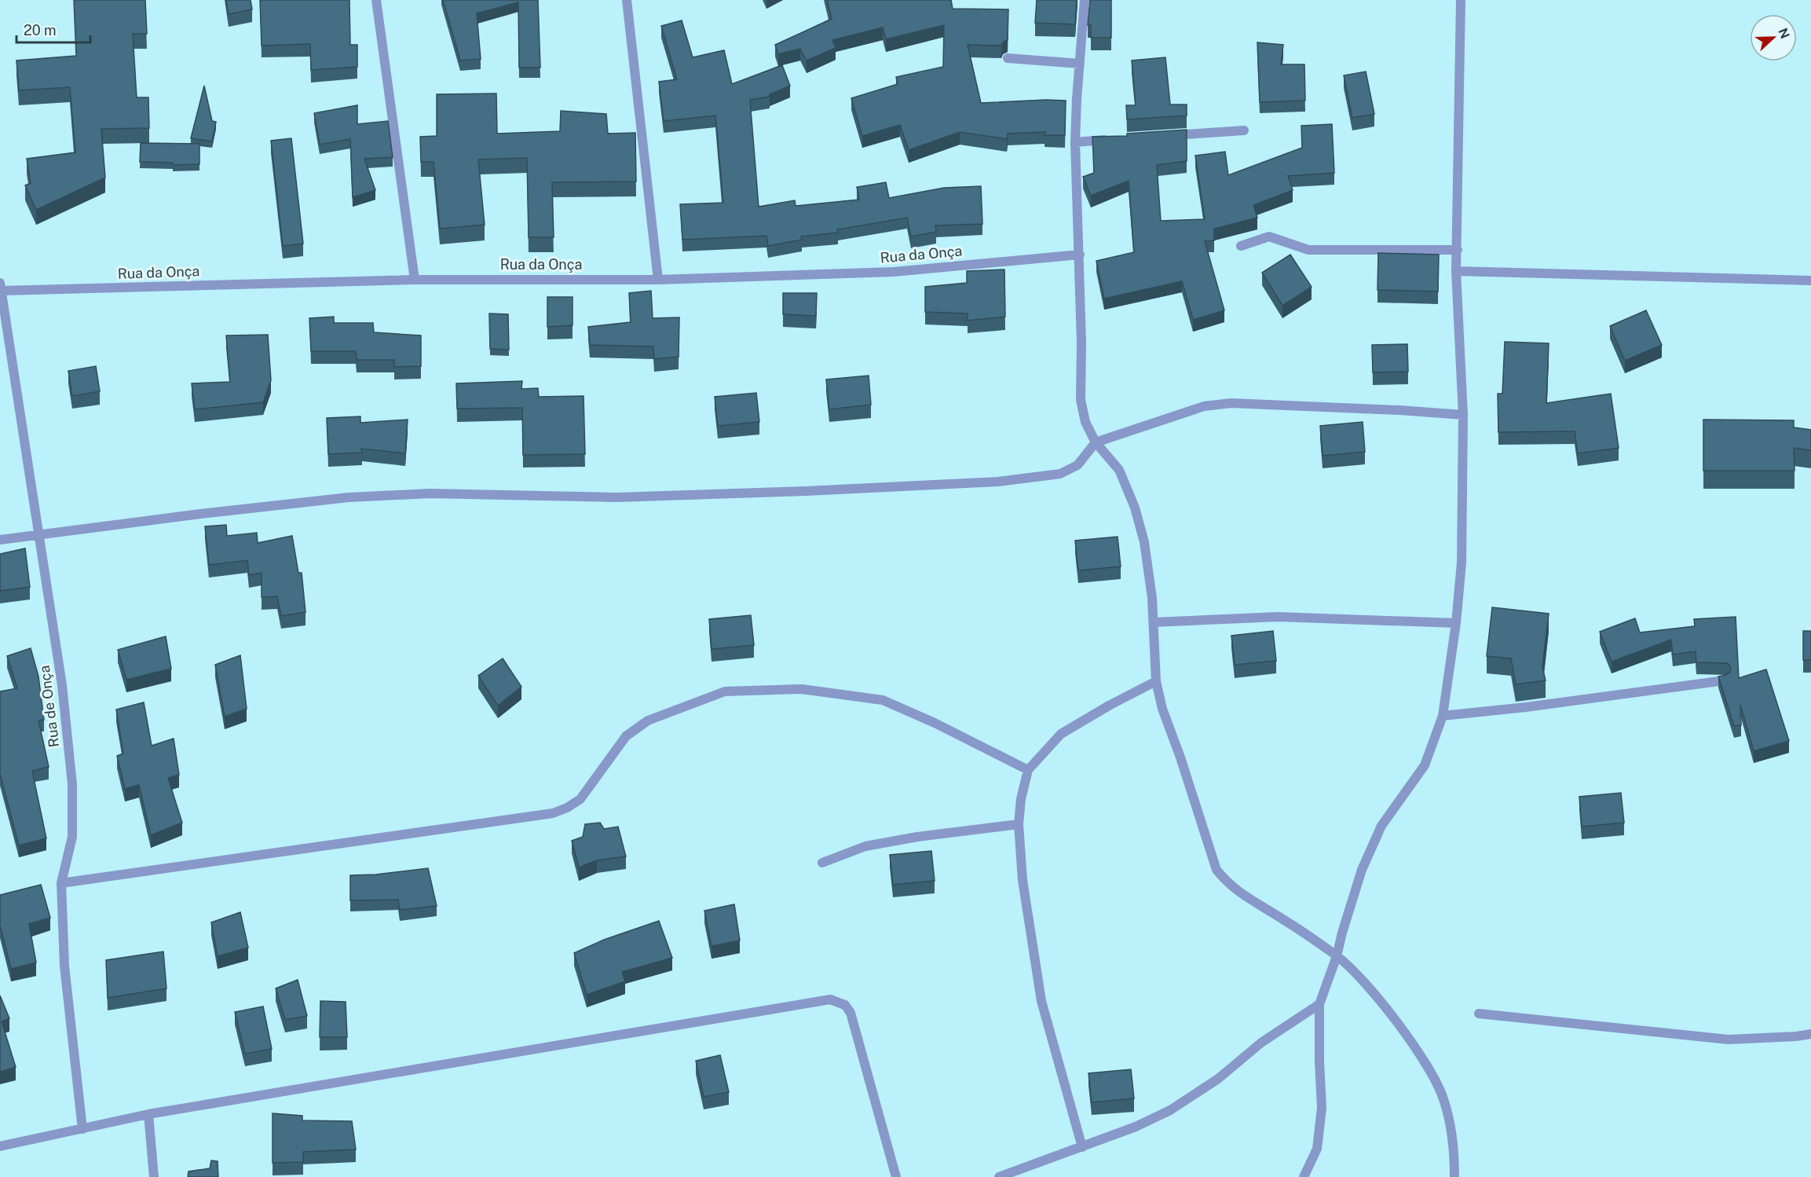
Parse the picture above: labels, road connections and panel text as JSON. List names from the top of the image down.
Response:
{
  "streets": {
    "street": ["Rua da Onça", "Rua de Onça"]
  },
  "crossings": [
    ["Rua da Onça", "Rua de Onça"]
  ],
  "scale_bar": "20 m",
  "north": "right"
}
